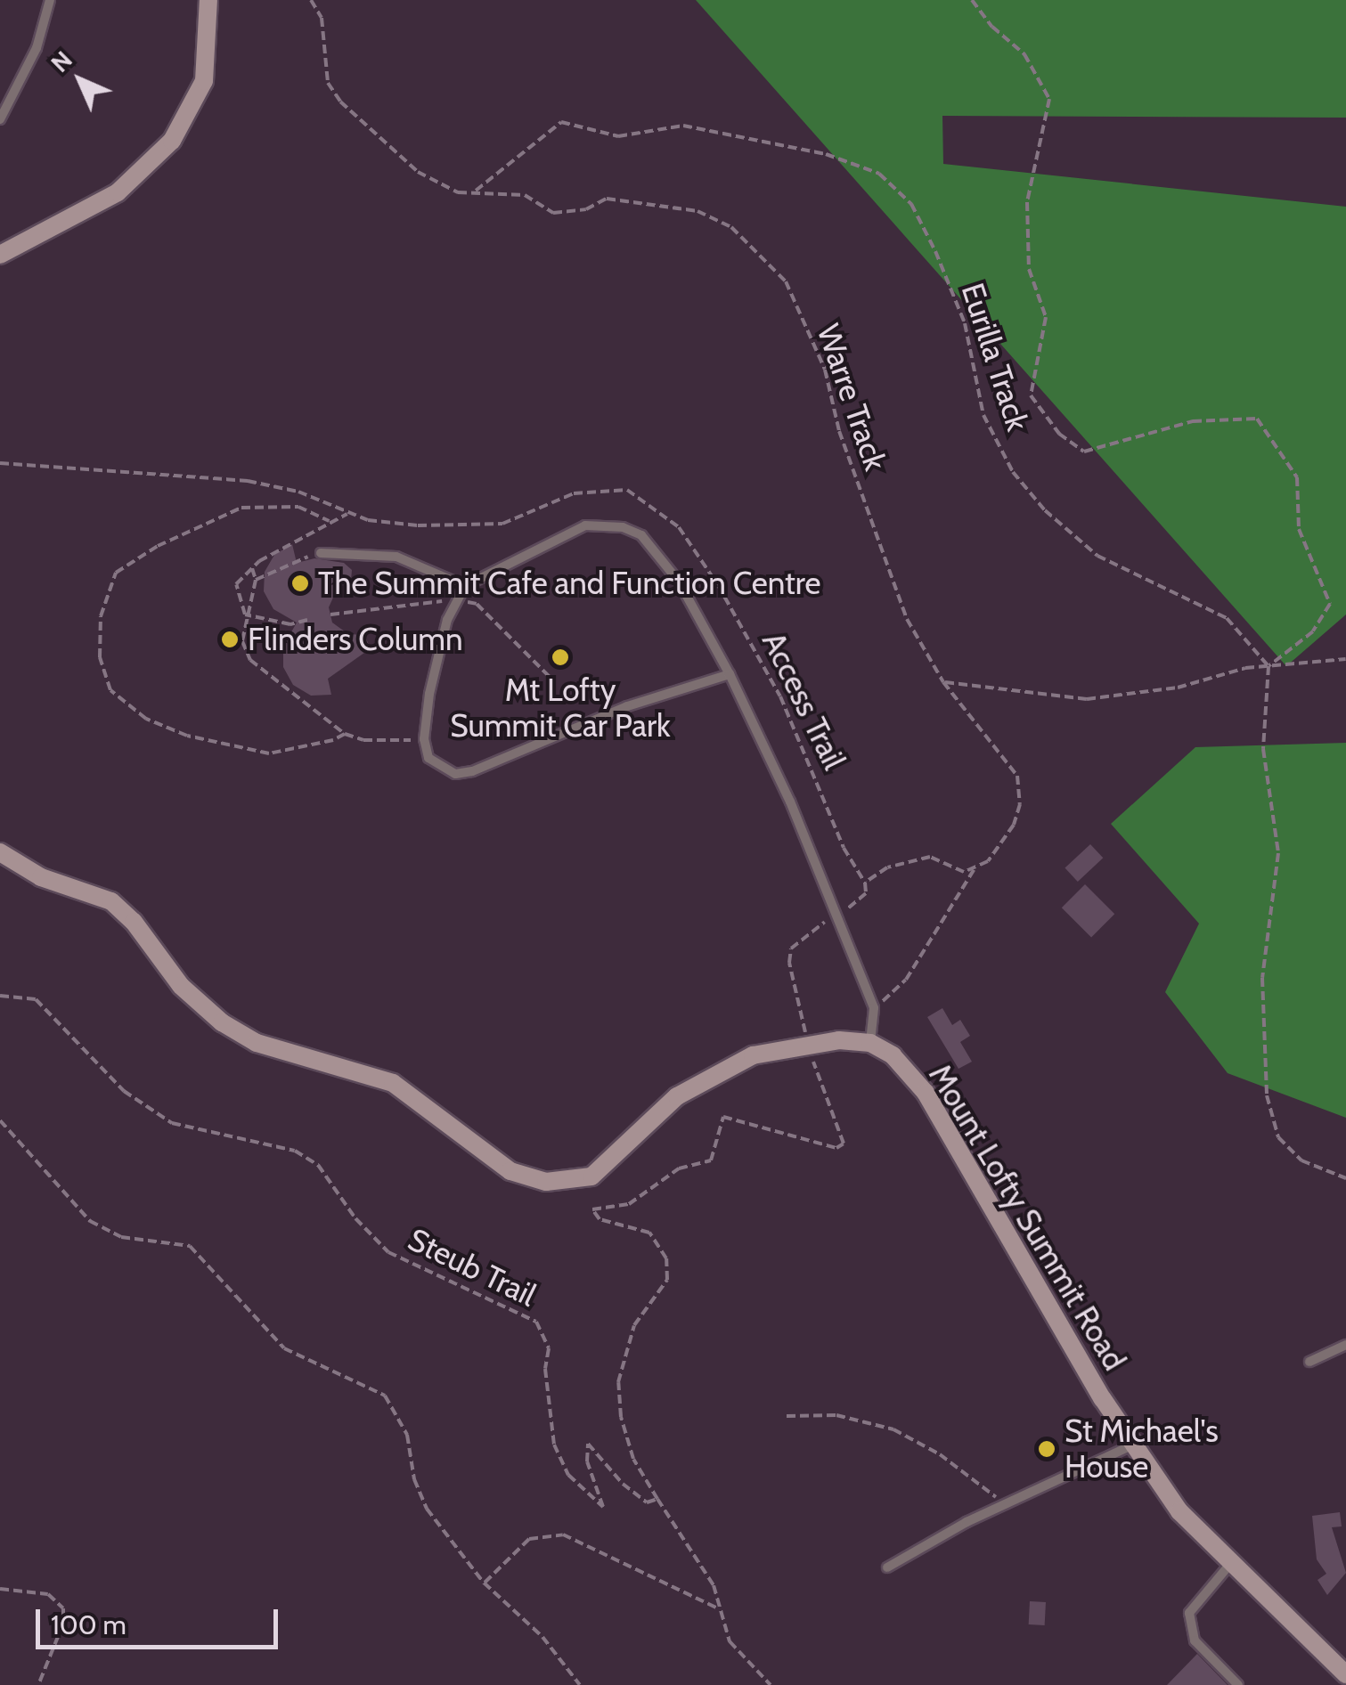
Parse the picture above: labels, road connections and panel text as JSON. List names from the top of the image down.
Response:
{
  "streets": {
    "main road": ["Mount Lofty Summit Road"],
    "path": [
      "Eurilla Track",
      "Warre Track",
      "Access Trail",
      "Steub Trail"
    ]
  },
  "crossings": [
    ["Eurilla Track", "Warre Track"]
  ],
  "places": [
    "The Summit Cafe and Function Centre",
    "Flinders Column",
    "Mt Lofty Summit Car Park",
    "St Michael's House"
  ],
  "scale_bar": "100 m",
  "north": "top left"
}
